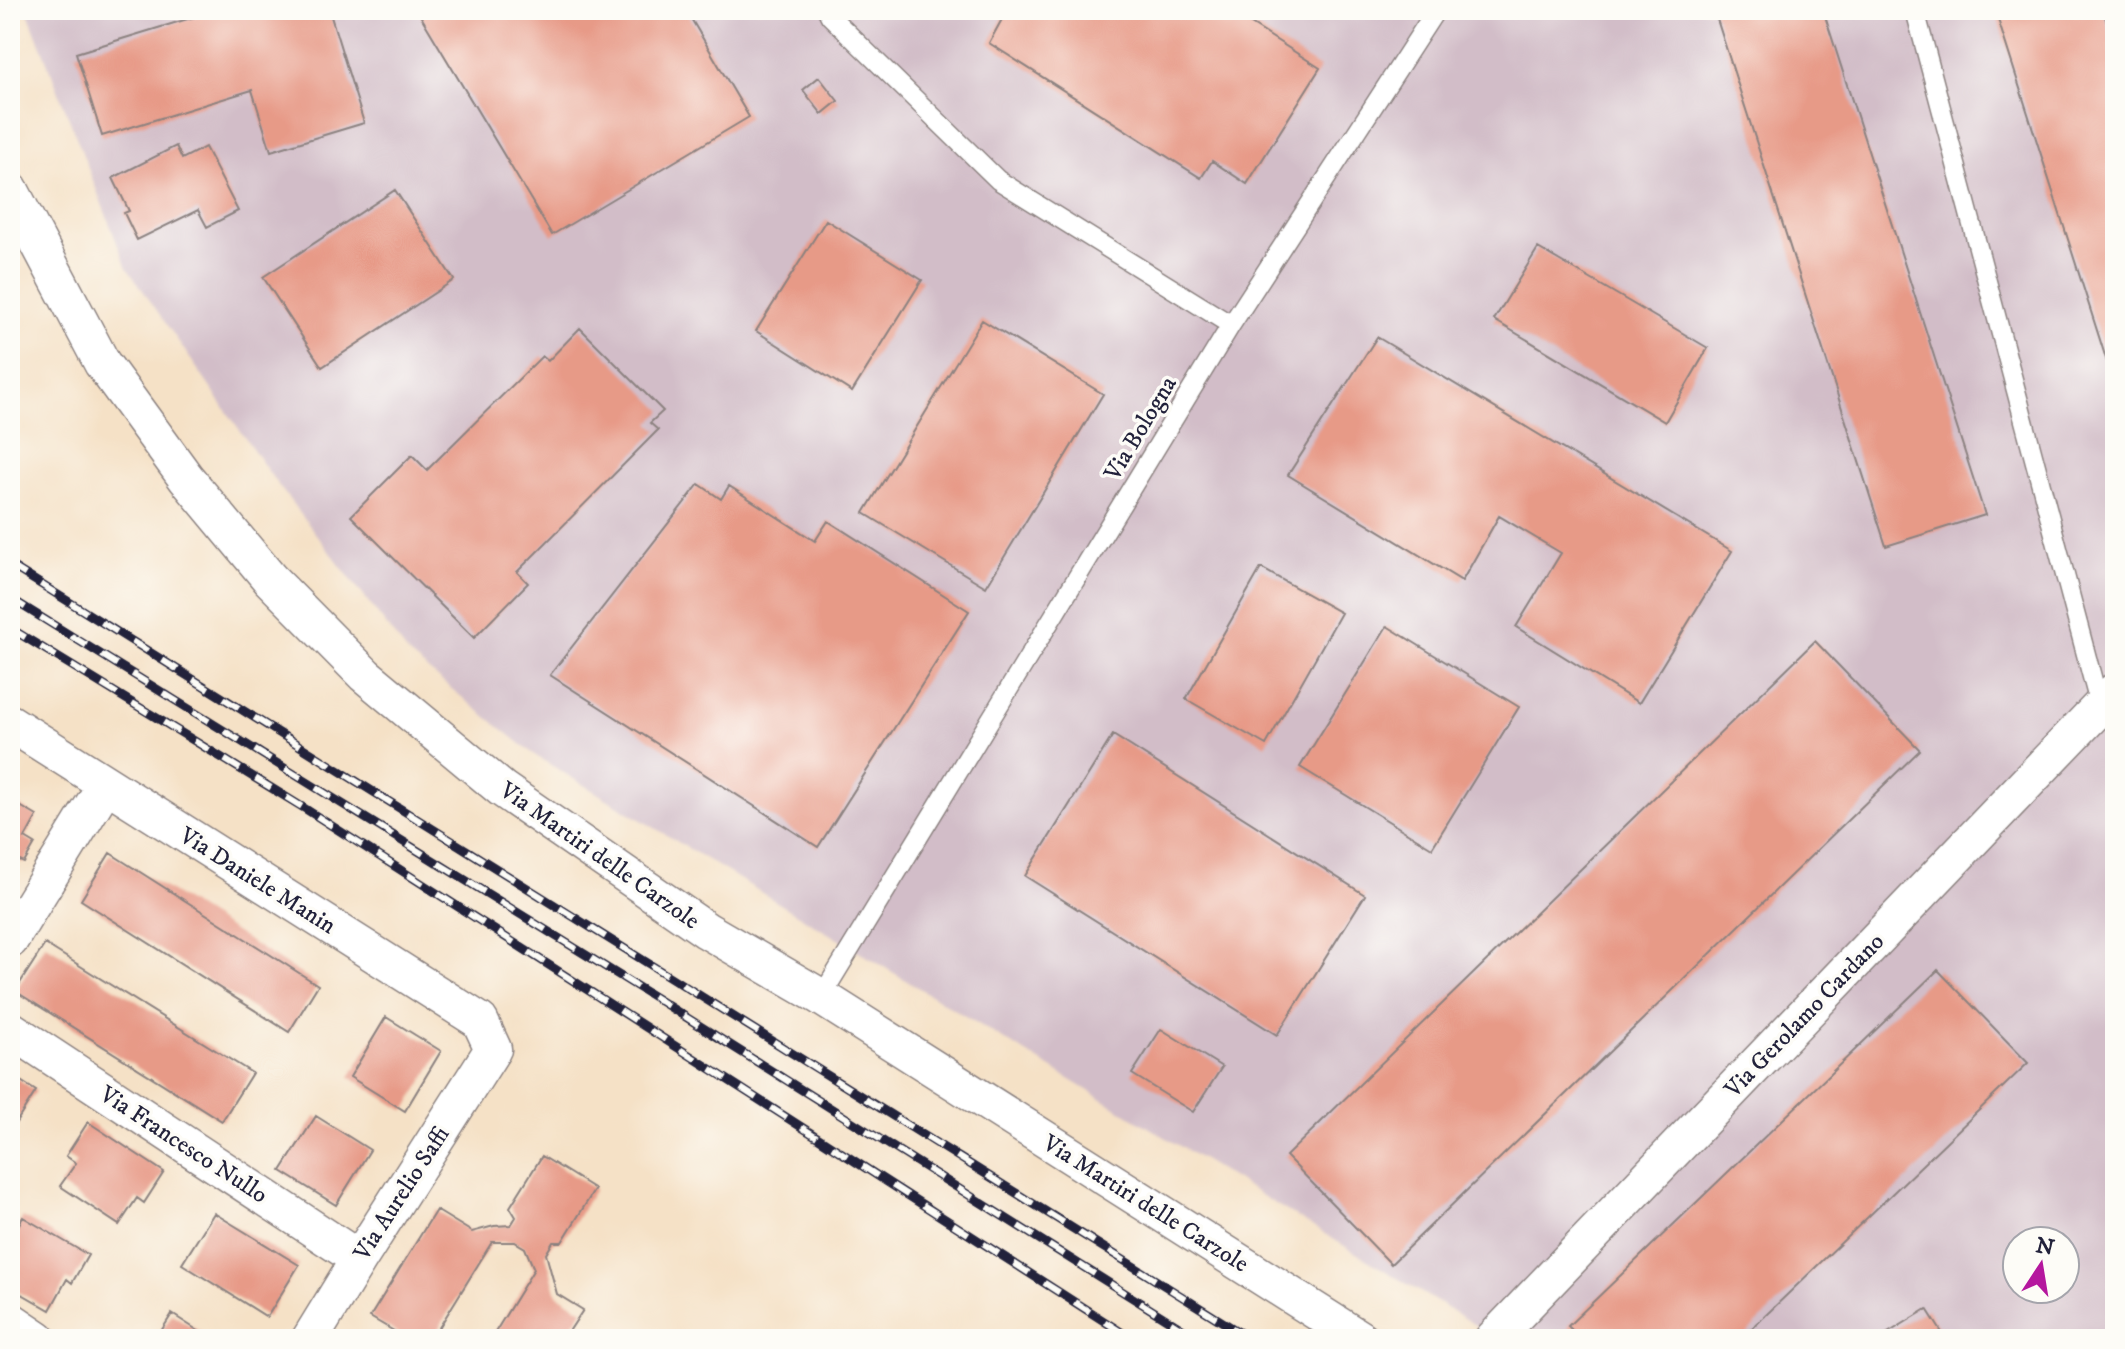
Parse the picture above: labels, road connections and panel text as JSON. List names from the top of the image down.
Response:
{
  "streets": {
    "street": [
      "Via Martiri delle Carzole",
      "Via Daniele Manin",
      "Via Gerolamo Cardano",
      "Via Francesco Nullo",
      "Via Aurelio Saffi"
    ],
    "lane": ["Via Bologna"]
  },
  "crossings": [
    ["Via Bologna", "Via Martiri delle Carzole"],
    ["Via Daniele Manin", "Via Aurelio Saffi"],
    ["Via Francesco Nullo", "Via Aurelio Saffi"]
  ],
  "north": "top"
}
